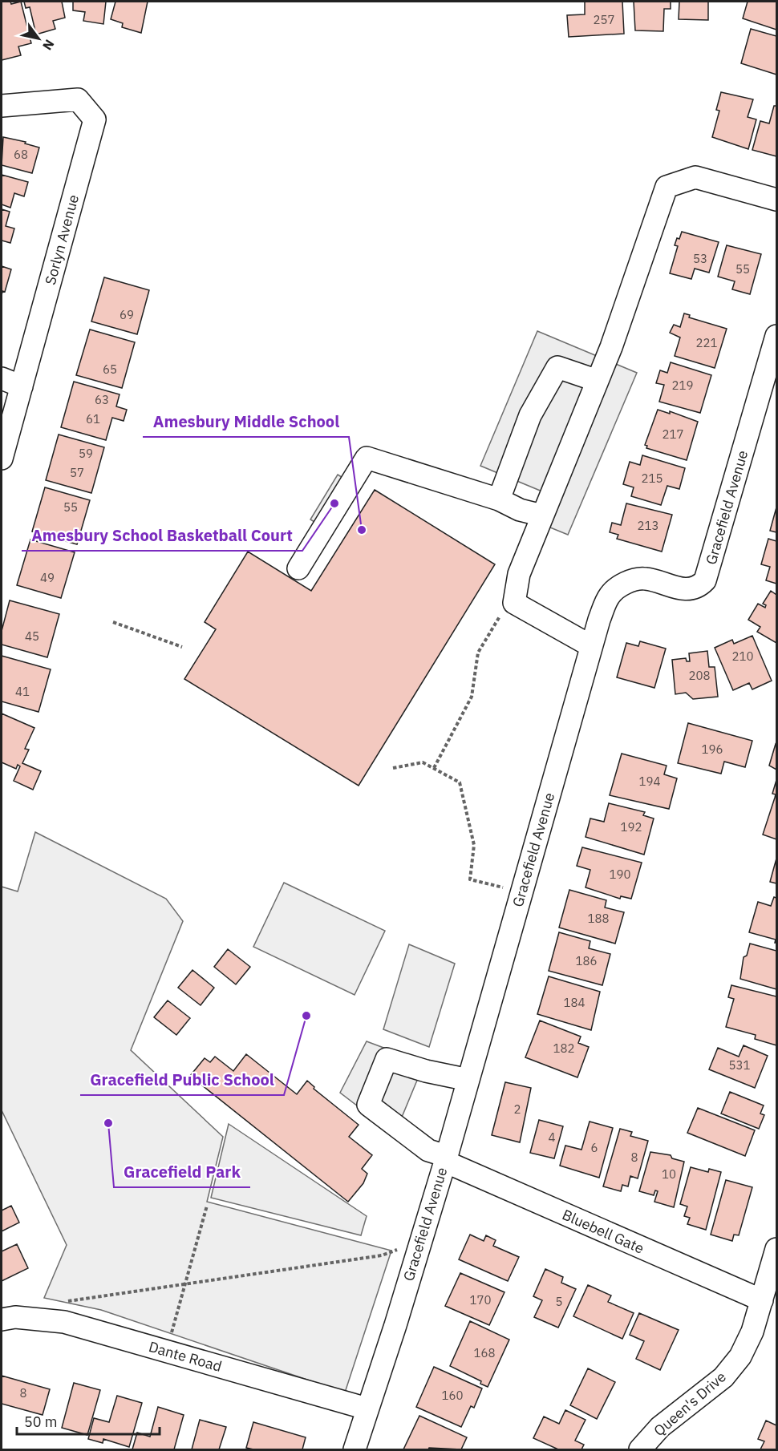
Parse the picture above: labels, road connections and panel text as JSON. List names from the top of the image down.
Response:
{
  "streets": {
    "street": [
      "Sorlyn Avenue",
      "Gracefield Avenue",
      "Bluebell Gate",
      "Dante Road",
      "Queen's Drive"
    ]
  },
  "crossings": [
    ["Gracefield Avenue", "Bluebell Gate"],
    ["Gracefield Avenue", "Dante Road"],
    ["Bluebell Gate", "Queen's Drive"]
  ],
  "places": [
    "Amesbury School Basketball Court",
    "Amesbury Middle School",
    "Gracefield Public School",
    "Gracefield Park"
  ],
  "house_numbers": [
    "257",
    "68",
    "53",
    "55",
    "69",
    "221",
    "65",
    "219",
    "63",
    "61",
    "217",
    "59",
    "57",
    "215",
    "55",
    "213",
    "49",
    "45",
    "210",
    "208",
    "41",
    "196",
    "194",
    "192",
    "190",
    "188",
    "186",
    "184",
    "182",
    "531",
    "2",
    "4",
    "6",
    "8",
    "10",
    "170",
    "5",
    "168",
    "8",
    "160"
  ],
  "scale_bar": "50 m",
  "north": "bottom right"
}
